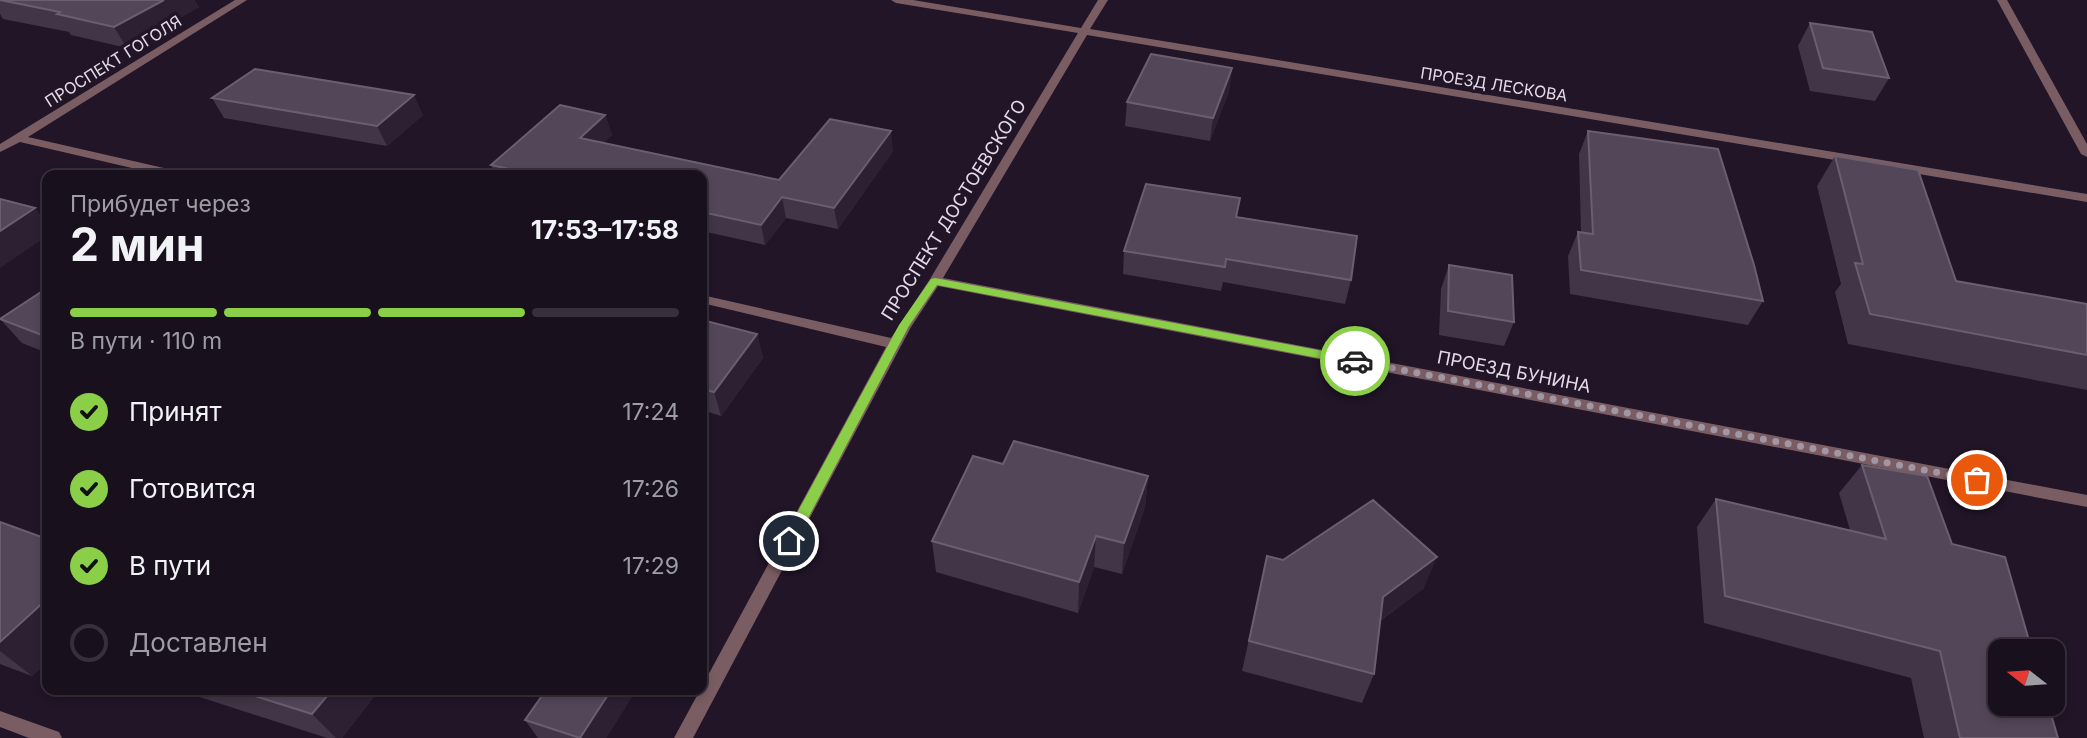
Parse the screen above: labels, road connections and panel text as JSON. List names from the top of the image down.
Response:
{
  "streets": {
    "street": [
      "ПРОСПЕКТ ГОГОЛЯ",
      "ПРОЕЗД ЛЕСКОВА",
      "ПРОСПЕКТ ДОСТОЕВСКОГО",
      "ПРОЕЗД БУНИНА"
    ]
  },
  "crossings": [
    ["ПРОЕЗД ЛЕСКОВА", "ПРОСПЕКТ ДОСТОЕВСКОГО"],
    ["ПРОСПЕКТ ДОСТОЕВСКОГО", "ПРОЕЗД БУНИНА"]
  ],
  "north": "left",
  "page": {
    "heading": ["2 мин", "Прибудет через", "17:53–17:58"],
    "bar": "В пути · 110 m",
    "list": [
      ["Принят", "17:24"],
      ["Готовится", "17:26"],
      ["В пути", "17:29"],
      "Доставлен"
    ]
  }
}
